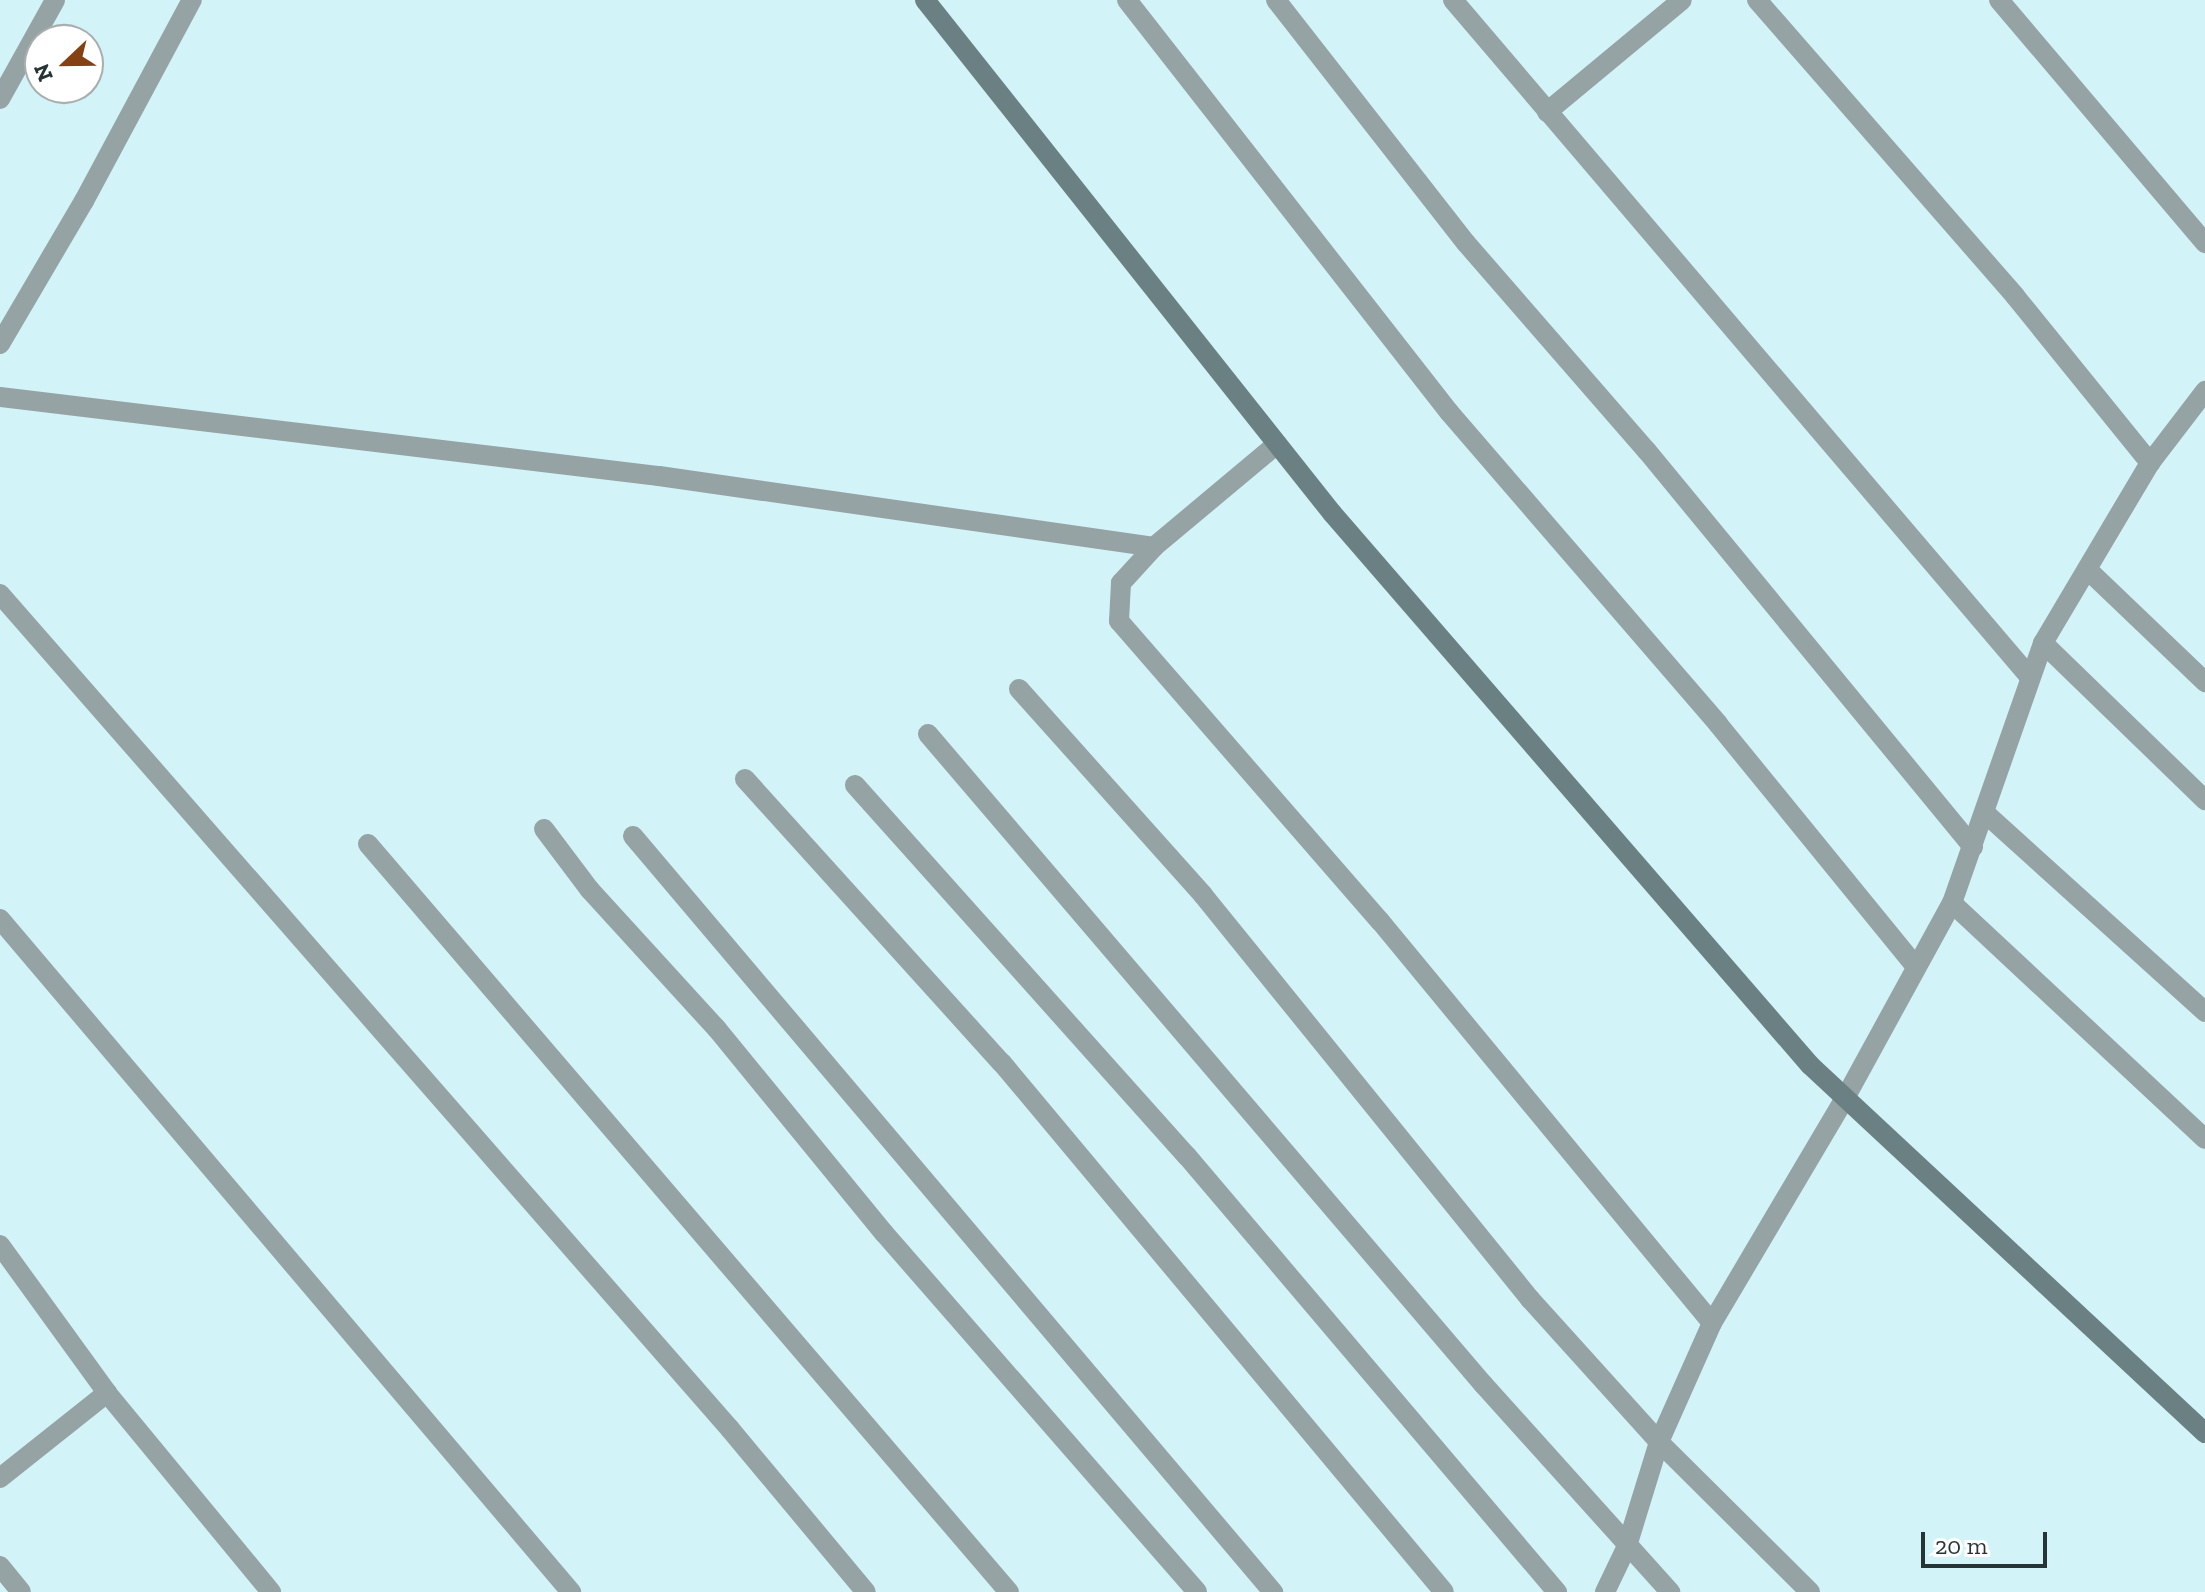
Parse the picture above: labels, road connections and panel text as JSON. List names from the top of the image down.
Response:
{
  "scale_bar": "20 m",
  "north": "left"
}
